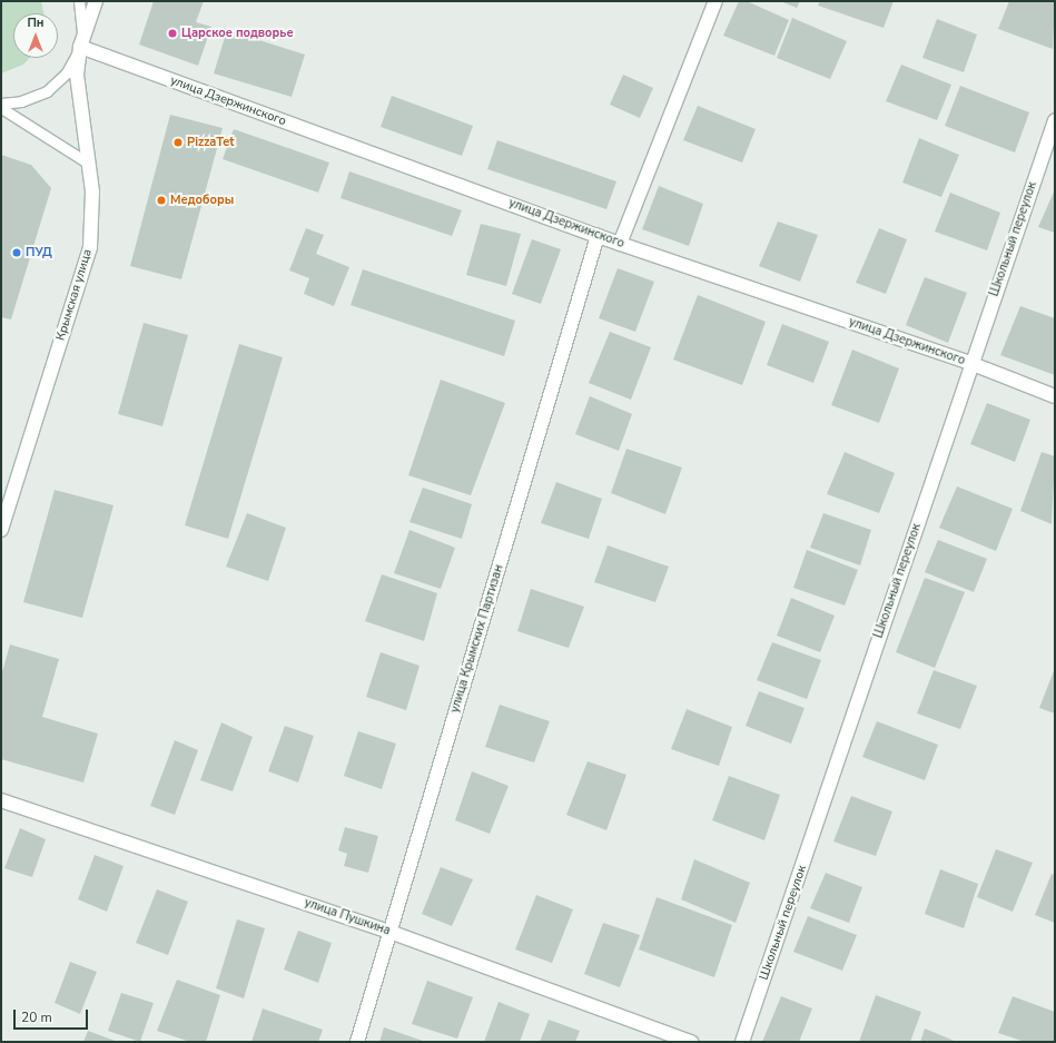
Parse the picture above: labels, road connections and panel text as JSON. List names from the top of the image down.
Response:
{
  "streets": {
    "street": [
      "улица Дзержинского",
      "Школьный переулок",
      "Крымская улица",
      "улица Крымских Партизан",
      "улица Пушкина"
    ]
  },
  "crossings": [
    ["улица Дзержинского", "Школьный переулок"],
    ["улица Дзержинского", "Крымская улица"],
    ["улица Дзержинского", "улица Крымских Партизан"],
    ["улица Крымских Партизан", "улица Пушкина"]
  ],
  "places": [
    "Царское подворье",
    "PizzaTet",
    "Медоборы",
    "ПУД"
  ],
  "scale_bar": "20 m",
  "north": "top"
}
